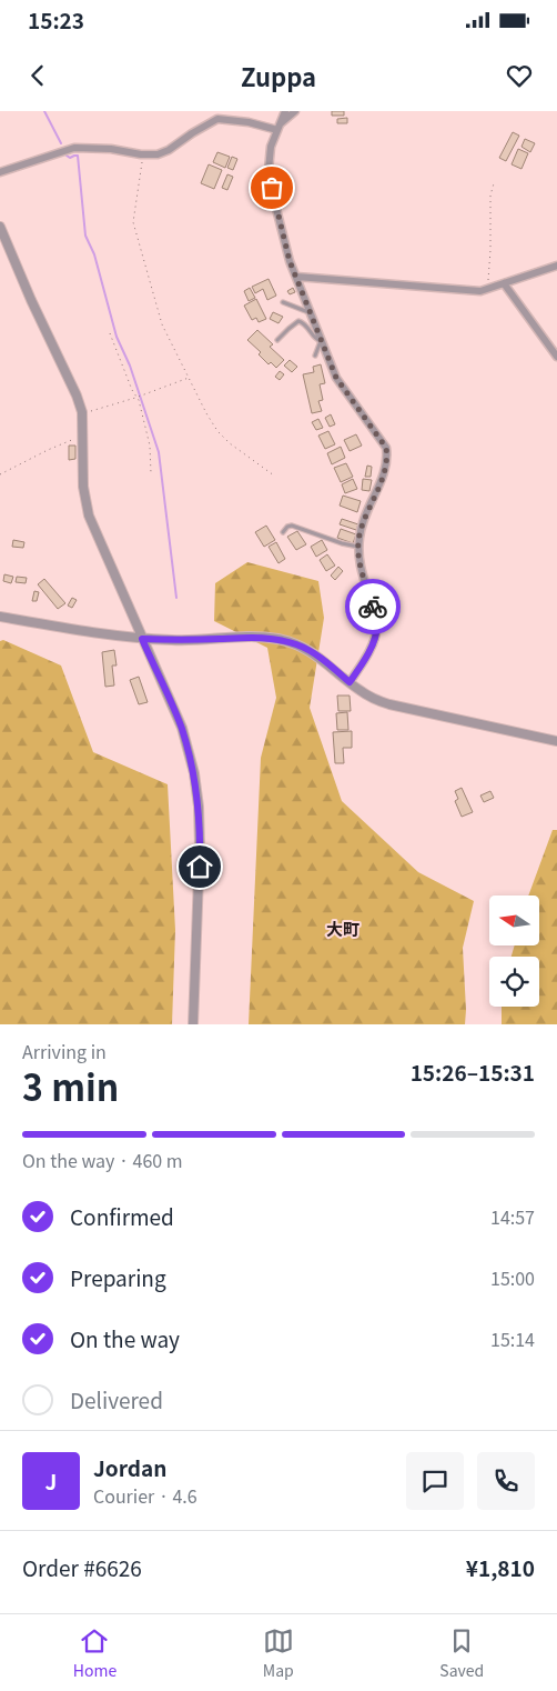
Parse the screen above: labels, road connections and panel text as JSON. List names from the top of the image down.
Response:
{
  "districts": ["大町"],
  "north": "left",
  "page": {
    "status": "15:23",
    "header": "Zuppa",
    "heading": ["3 min", "Arriving in", "15:26–15:31"],
    "panel": [
      "Jordan",
      "Courier · 4.6",
      "Order #6626",
      "¥1,810"
    ],
    "bar": "On the way · 460 m",
    "list": [
      ["Confirmed", "14:57"],
      ["Preparing", "15:00"],
      ["On the way", "15:14"],
      "Delivered"
    ],
    "round": "J",
    "tabs": ["Home", "Map", "Saved"]
  }
}
